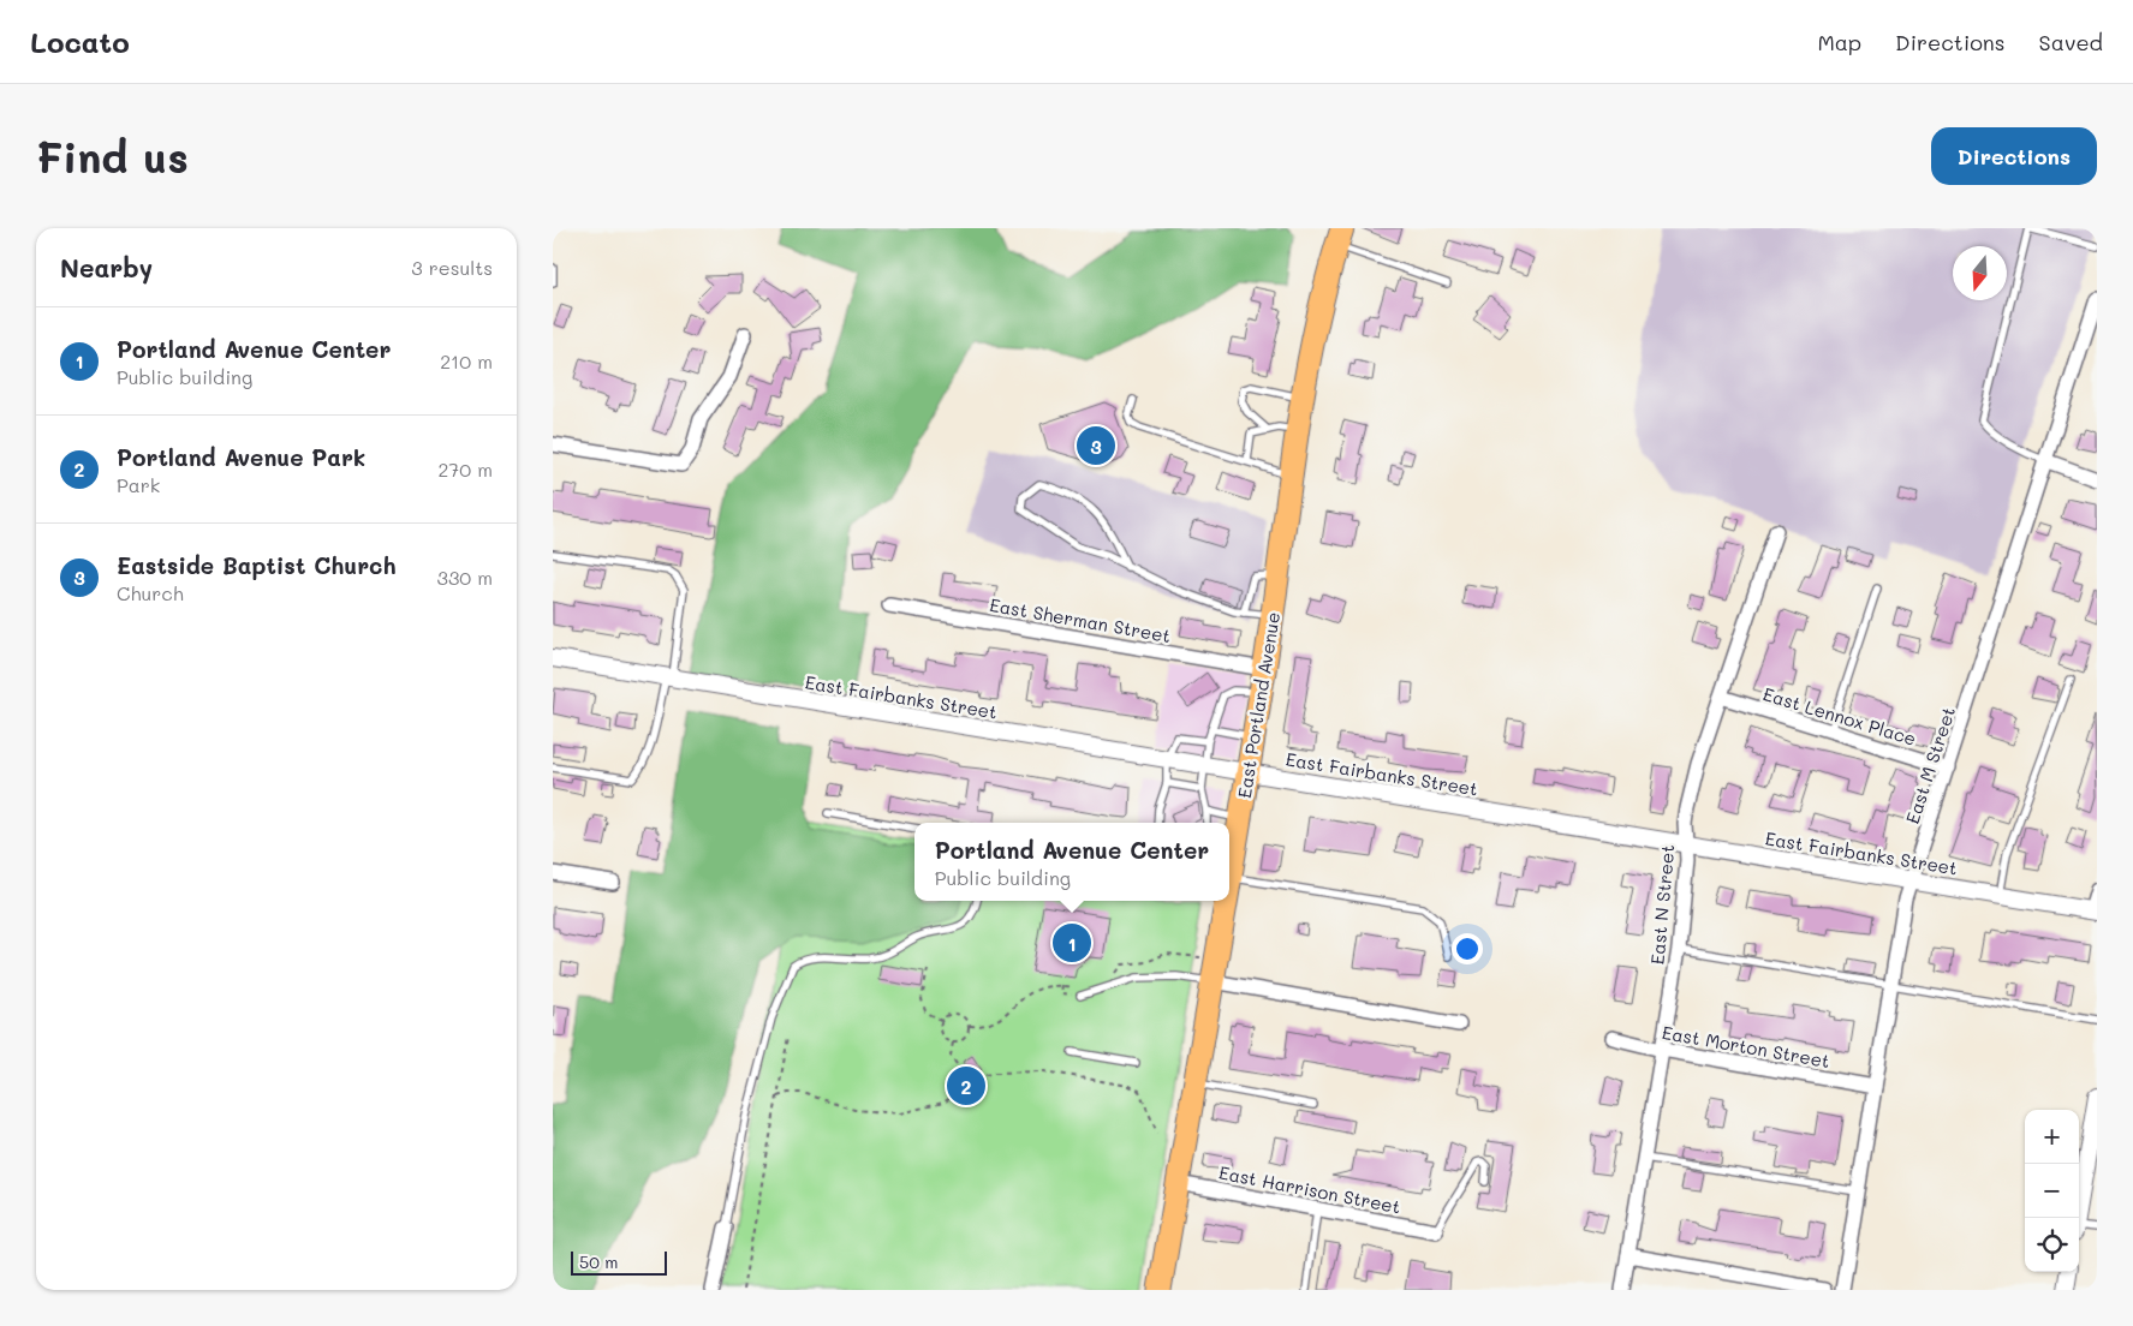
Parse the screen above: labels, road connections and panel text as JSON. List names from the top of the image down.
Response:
{
  "streets": {
    "main road": ["East Portland Avenue"],
    "street": [
      "East Sherman Street",
      "East Fairbanks Street",
      "East Lennox Place",
      "East M Street",
      "East N Street",
      "East Morton Street",
      "East Harrison Street"
    ]
  },
  "crossings": [
    ["East Sherman Street", "East Portland Avenue"],
    ["East Fairbanks Street", "East Portland Avenue"],
    ["East Fairbanks Street", "East M Street"],
    ["East Fairbanks Street", "East N Street"],
    ["East Portland Avenue", "East Harrison Street"],
    ["East Lennox Place", "East M Street"],
    ["East Lennox Place", "East N Street"],
    ["East M Street", "East Morton Street"],
    ["East N Street", "East Morton Street"]
  ],
  "scale_bar": "50 m",
  "north": "bottom",
  "page": {
    "header": "Locato",
    "nav": ["Map", "Directions", "Saved"],
    "buttons": "Directions",
    "title": "Find us",
    "heading": ["Nearby", "3 results"],
    "list": [
      {
        "mark": "1",
        "name": "Portland Avenue Center",
        "note": "Public building",
        "value": "210 m"
      },
      {
        "mark": "2",
        "name": "Portland Avenue Park",
        "note": "Park",
        "value": "270 m"
      },
      {
        "mark": "3",
        "name": "Eastside Baptist Church",
        "note": "Church",
        "value": "330 m"
      }
    ],
    "pins": ["3", "1", "2"],
    "popup": ["Portland Avenue Center", "Public building"],
    "map_buttons": ["+", "−"],
    "scale": "50 m"
  }
}
